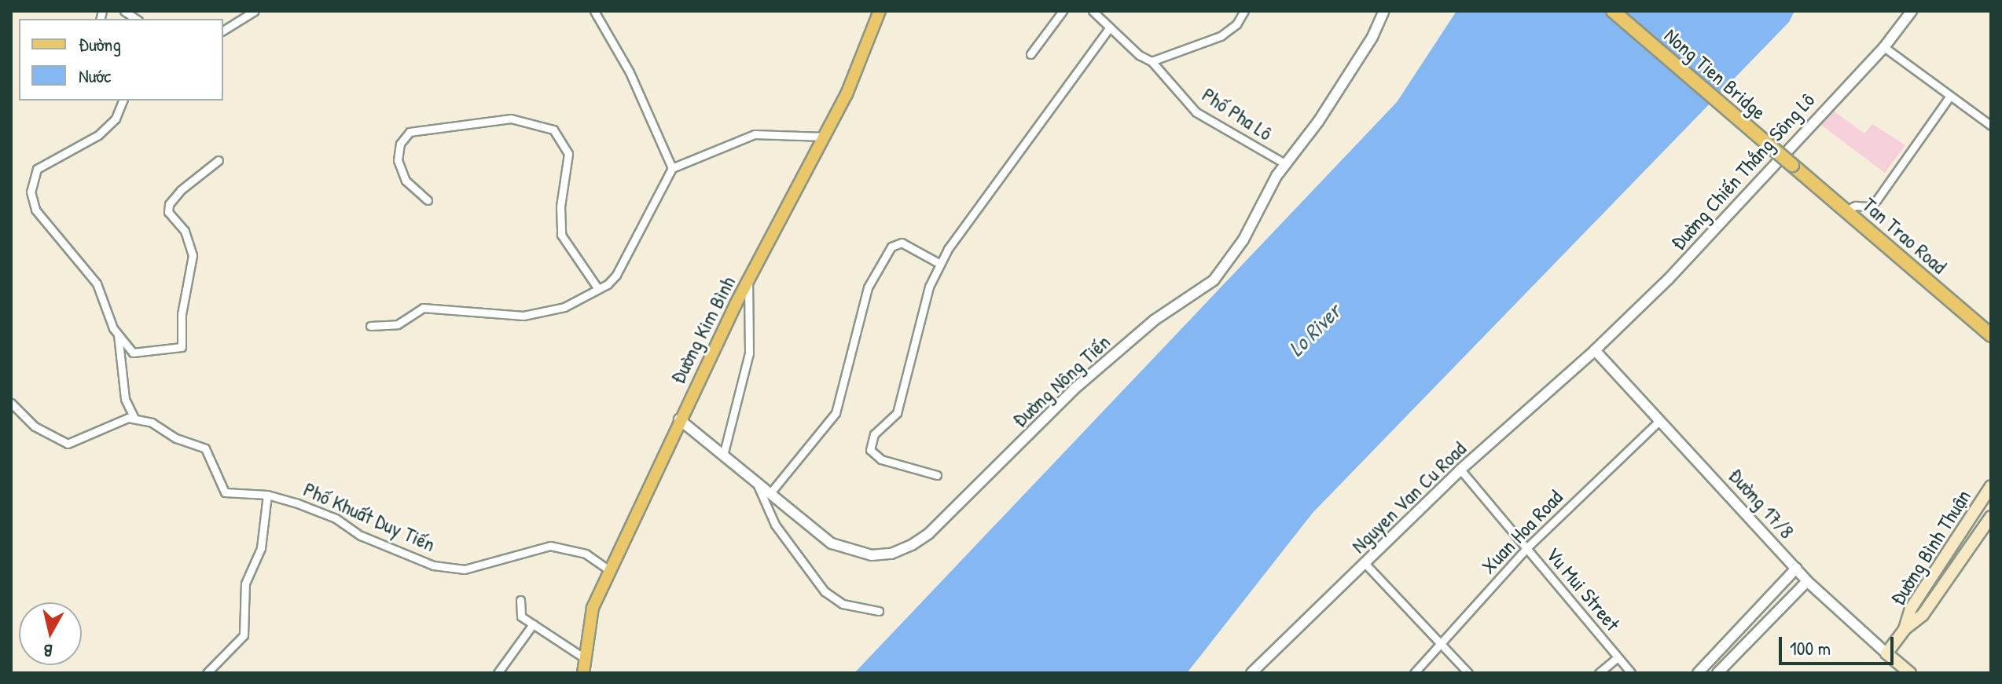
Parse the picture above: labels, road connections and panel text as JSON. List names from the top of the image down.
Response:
{
  "streets": {
    "highway": ["Nong Tien Bridge", "Tan Trao Road"],
    "main road": ["Đường Kim Bình", "Đường 17/8", "Đường Bình Thuận"],
    "street": [
      "Phố Pha Lô",
      "Đường Chiến Thắng Sông Lô",
      "Đường Nông Tiến",
      "Nguyen Van Cu Road",
      "Phố Khuất Duy Tiến",
      "Xuan Hoa Road",
      "Vu Mui Street"
    ]
  },
  "crossings": [
    ["Nong Tien Bridge", "Tan Trao Road"],
    ["Phố Pha Lô", "Đường Nông Tiến"],
    ["Đường Chiến Thắng Sông Lô", "Nguyen Van Cu Road"],
    ["Đường Chiến Thắng Sông Lô", "Đường 17/8"],
    ["Đường Kim Bình", "Đường Nông Tiến"],
    ["Đường Kim Bình", "Phố Khuất Duy Tiến"],
    ["Nguyen Van Cu Road", "Đường 17/8"],
    ["Nguyen Van Cu Road", "Vu Mui Street"],
    ["Đường 17/8", "Xuan Hoa Road"],
    ["Đường 17/8", "Đường Bình Thuận"],
    ["Xuan Hoa Road", "Vu Mui Street"]
  ],
  "water": ["Lo River"],
  "legend": ["Đường", "Nước"],
  "scale_bar": "100 m",
  "north": "bottom"
}
